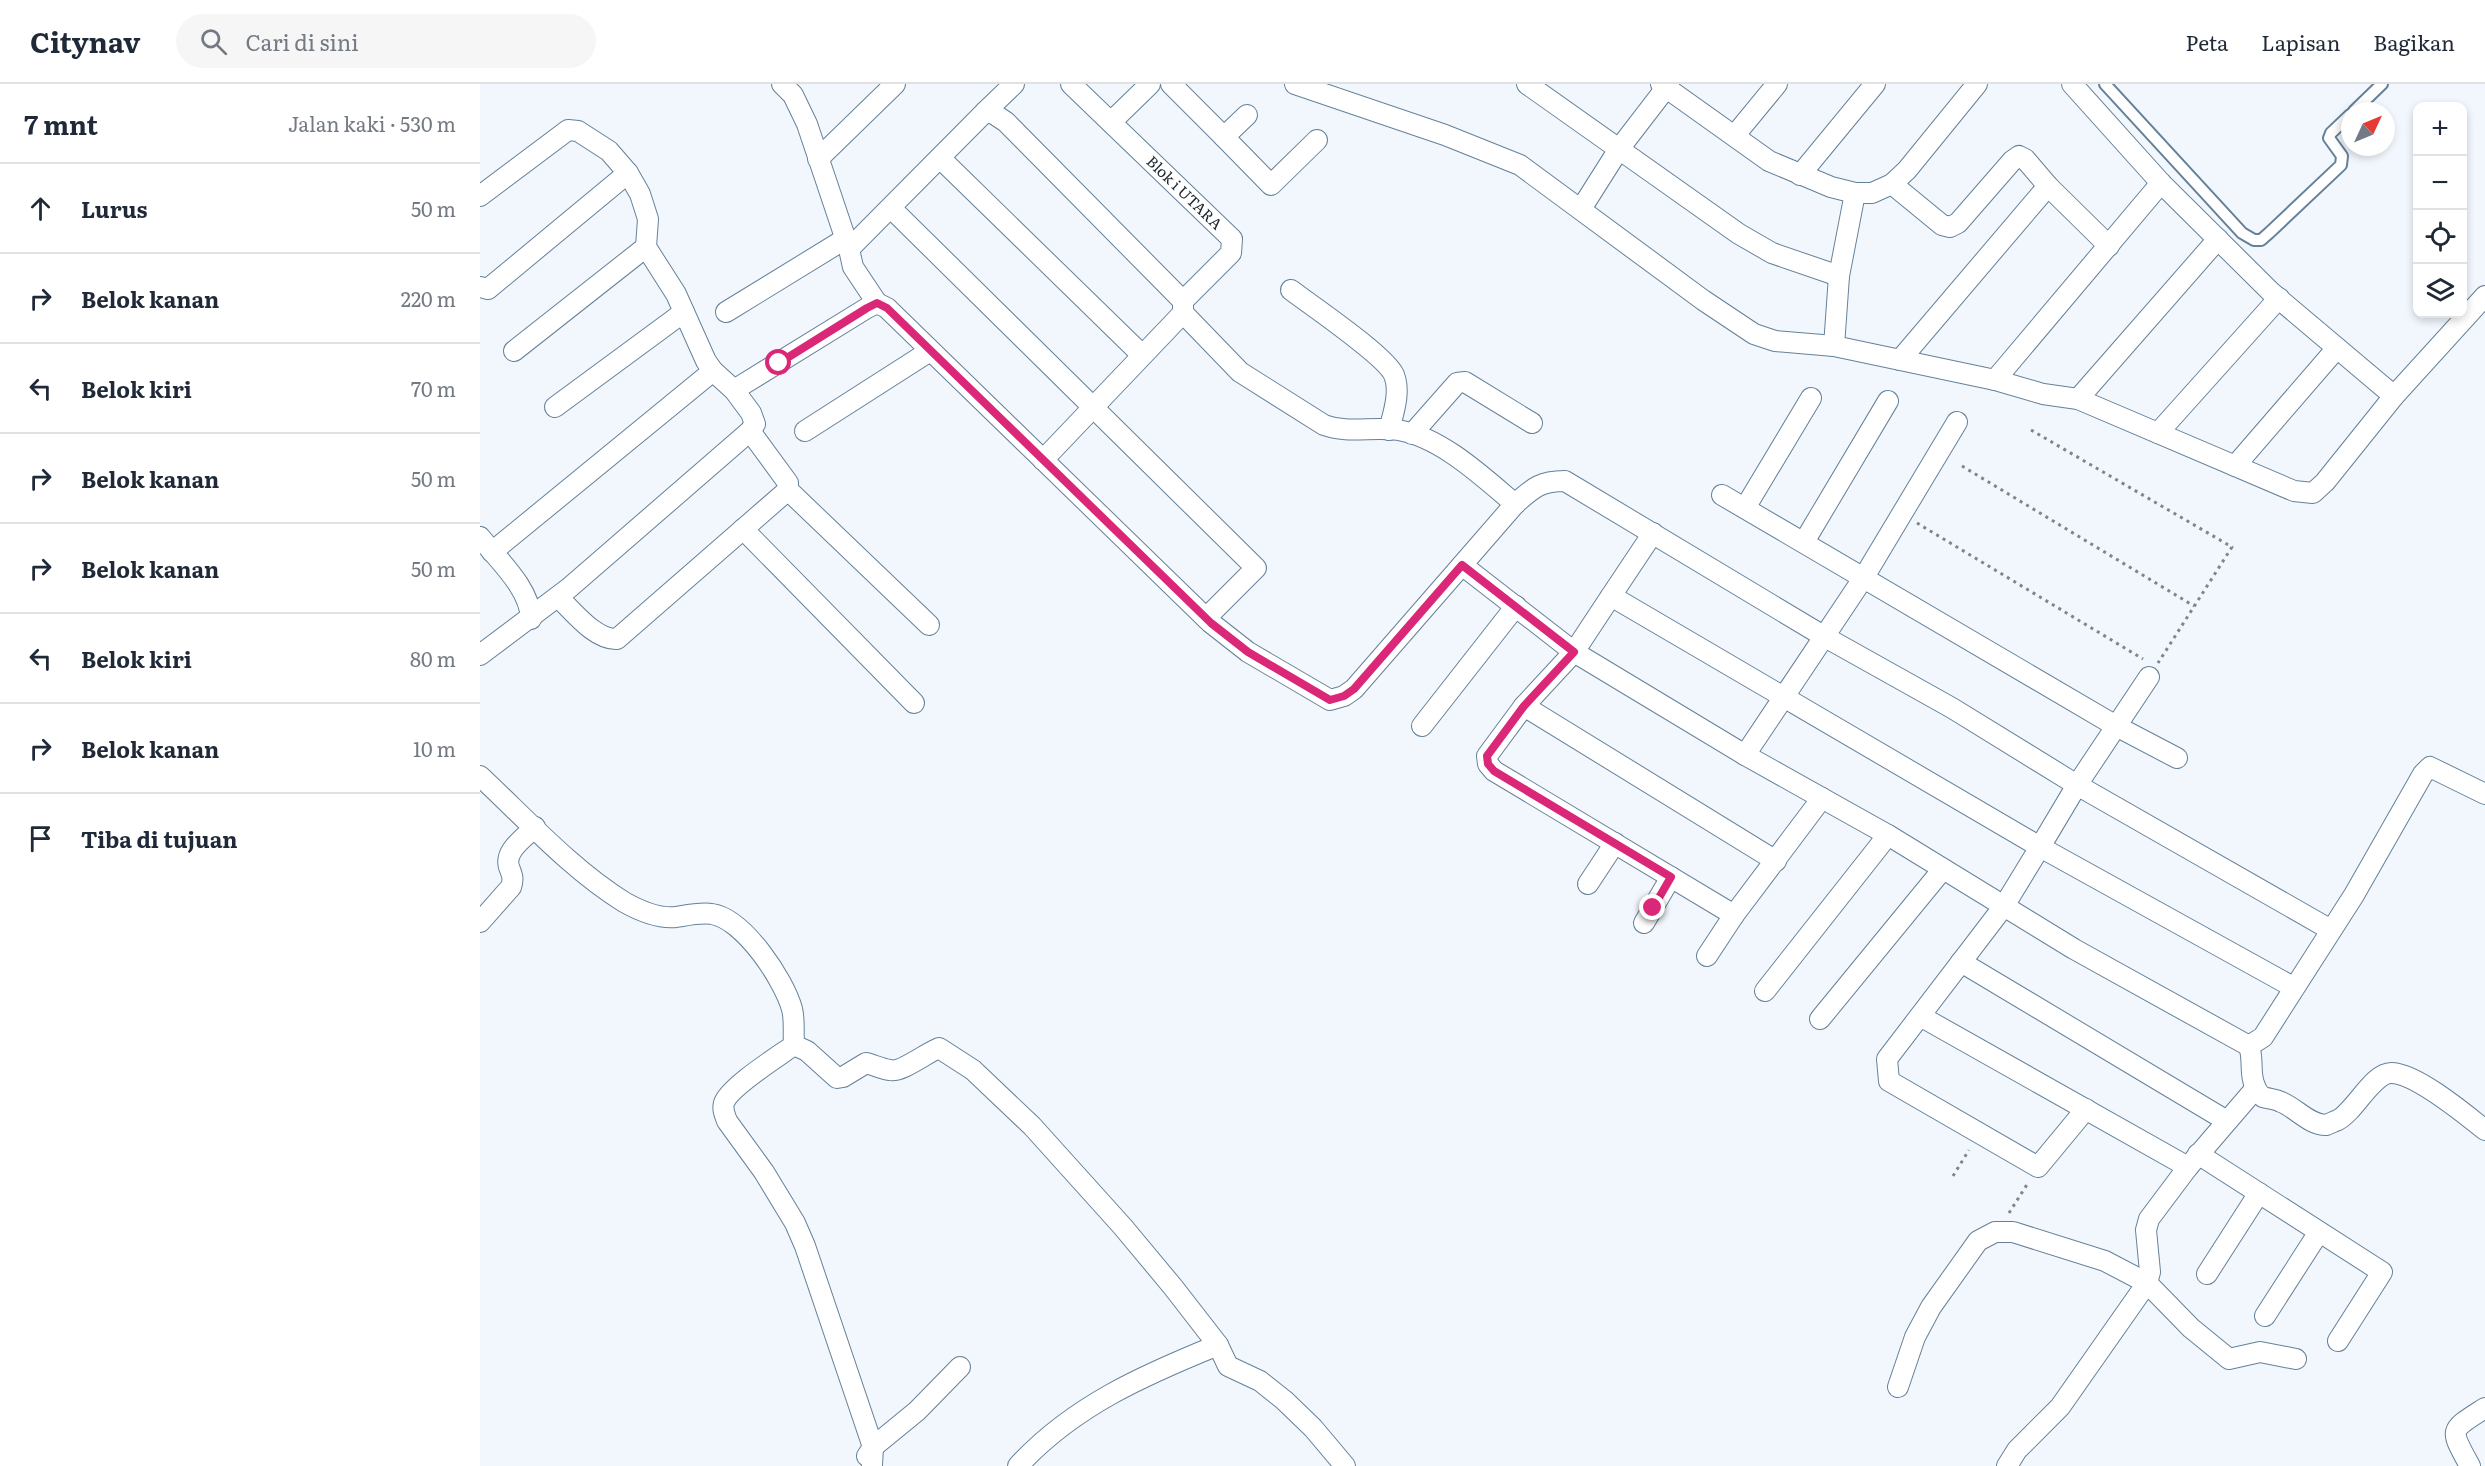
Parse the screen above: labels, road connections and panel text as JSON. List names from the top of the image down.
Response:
{
  "streets": {
    "street": ["Blok i UTARA"]
  },
  "north": "top right",
  "page": {
    "header": "Citynav",
    "search": "Cari di sini",
    "nav": ["Peta", "Lapisan", "Bagikan"],
    "heading": ["7 mnt", "Jalan kaki · 530 m"],
    "map_buttons": ["+", "−"],
    "list": [
      ["Lurus", "50 m"],
      ["Belok kanan", "220 m"],
      ["Belok kiri", "70 m"],
      ["Belok kanan", "50 m"],
      ["Belok kanan", "50 m"],
      ["Belok kiri", "80 m"],
      ["Belok kanan", "10 m"],
      "Tiba di tujuan"
    ]
  }
}
